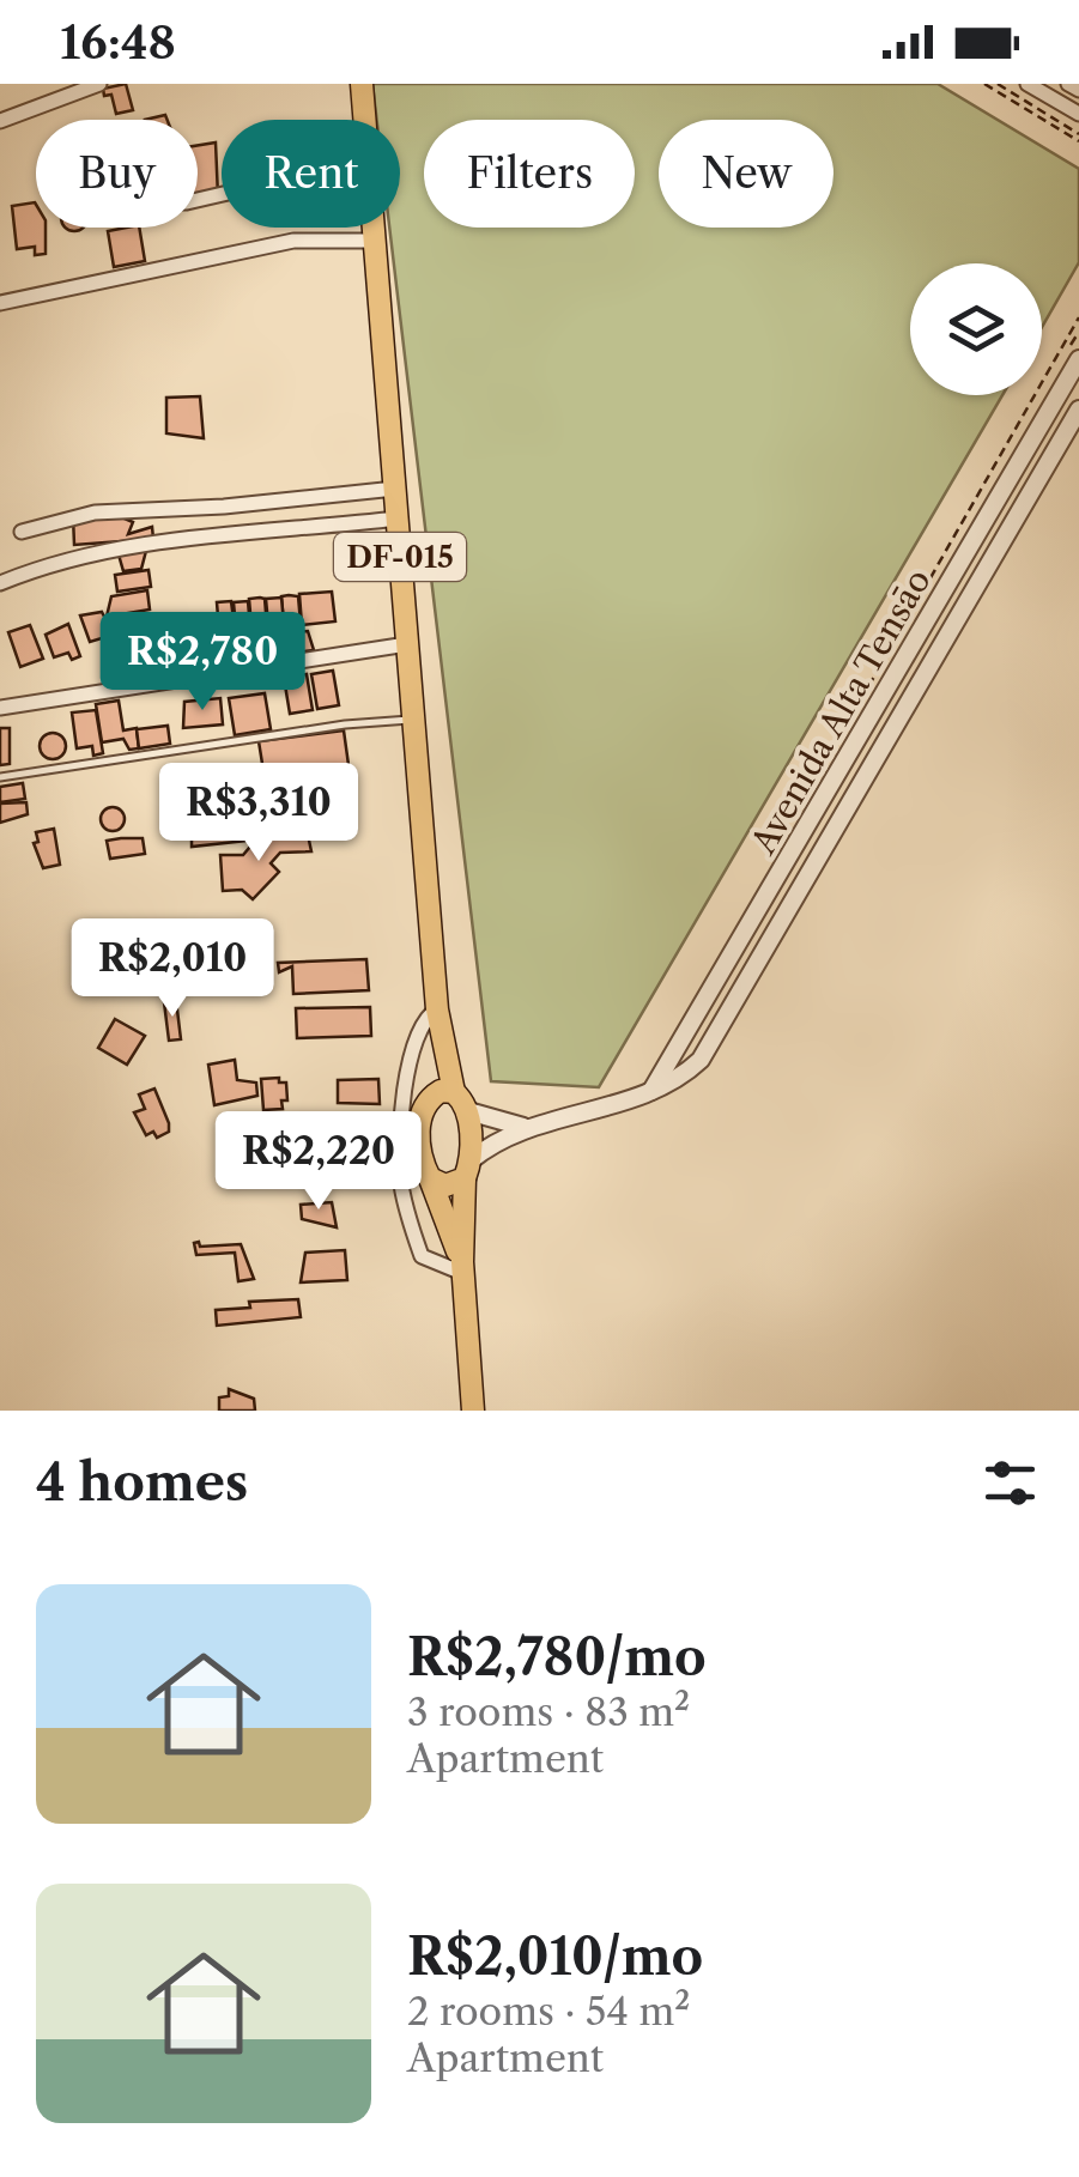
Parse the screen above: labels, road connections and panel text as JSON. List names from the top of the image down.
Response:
{
  "streets": {
    "main road": ["DF-015"],
    "street": ["Avenida Alta Tensāo"]
  },
  "crossings": [
    ["DF-015", "Avenida Alta Tensāo"]
  ],
  "page": {
    "status": "16:48",
    "chip": [
      "Buy",
      "Rent",
      "Filters",
      "New"
    ],
    "price": [
      "R$2,780",
      "R$3,310",
      "R$2,010",
      "R$2,220"
    ],
    "heading": "4 homes",
    "list": [
      {
        "name": "R$2,780/mo",
        "note": "3 rooms · 83 m² · Apartment"
      },
      {
        "name": "R$2,010/mo",
        "note": "2 rooms · 54 m² · Apartment"
      }
    ]
  }
}
